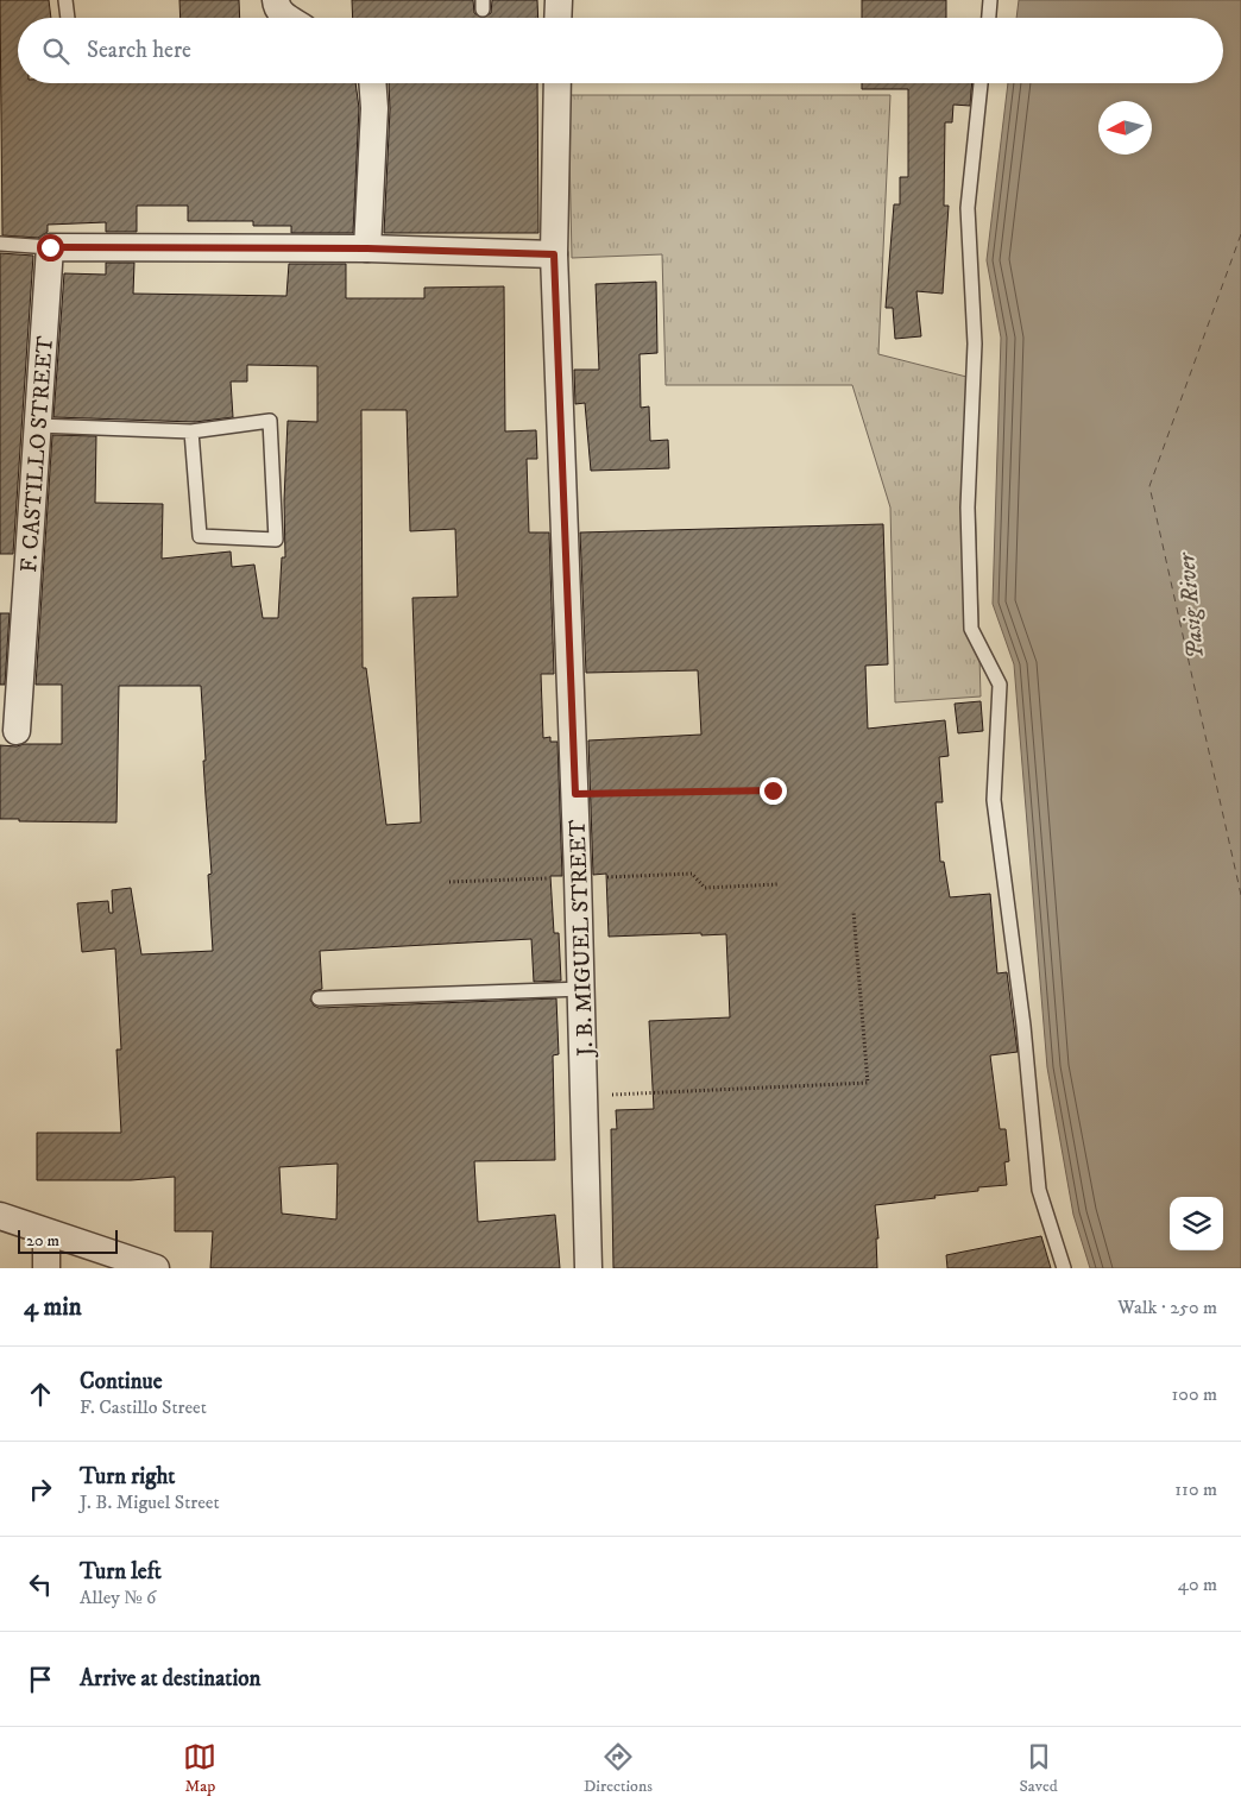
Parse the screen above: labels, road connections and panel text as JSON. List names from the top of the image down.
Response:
{
  "streets": {
    "street": ["F. CASTILLO STREET", "J. B. MIGUEL STREET"]
  },
  "water": ["Pasig River"],
  "scale_bar": "20 m",
  "north": "left",
  "page": {
    "search": "Search here",
    "scale": "20 m",
    "heading": ["4 min", "Walk · 250 m"],
    "list": [
      ["Continue", "F. Castillo Street", "100 m"],
      ["Turn right", "J. B. Miguel Street", "110 m"],
      ["Turn left", "Alley № 6", "40 m"],
      "Arrive at destination"
    ],
    "nav": ["Map", "Directions", "Saved"]
  }
}
